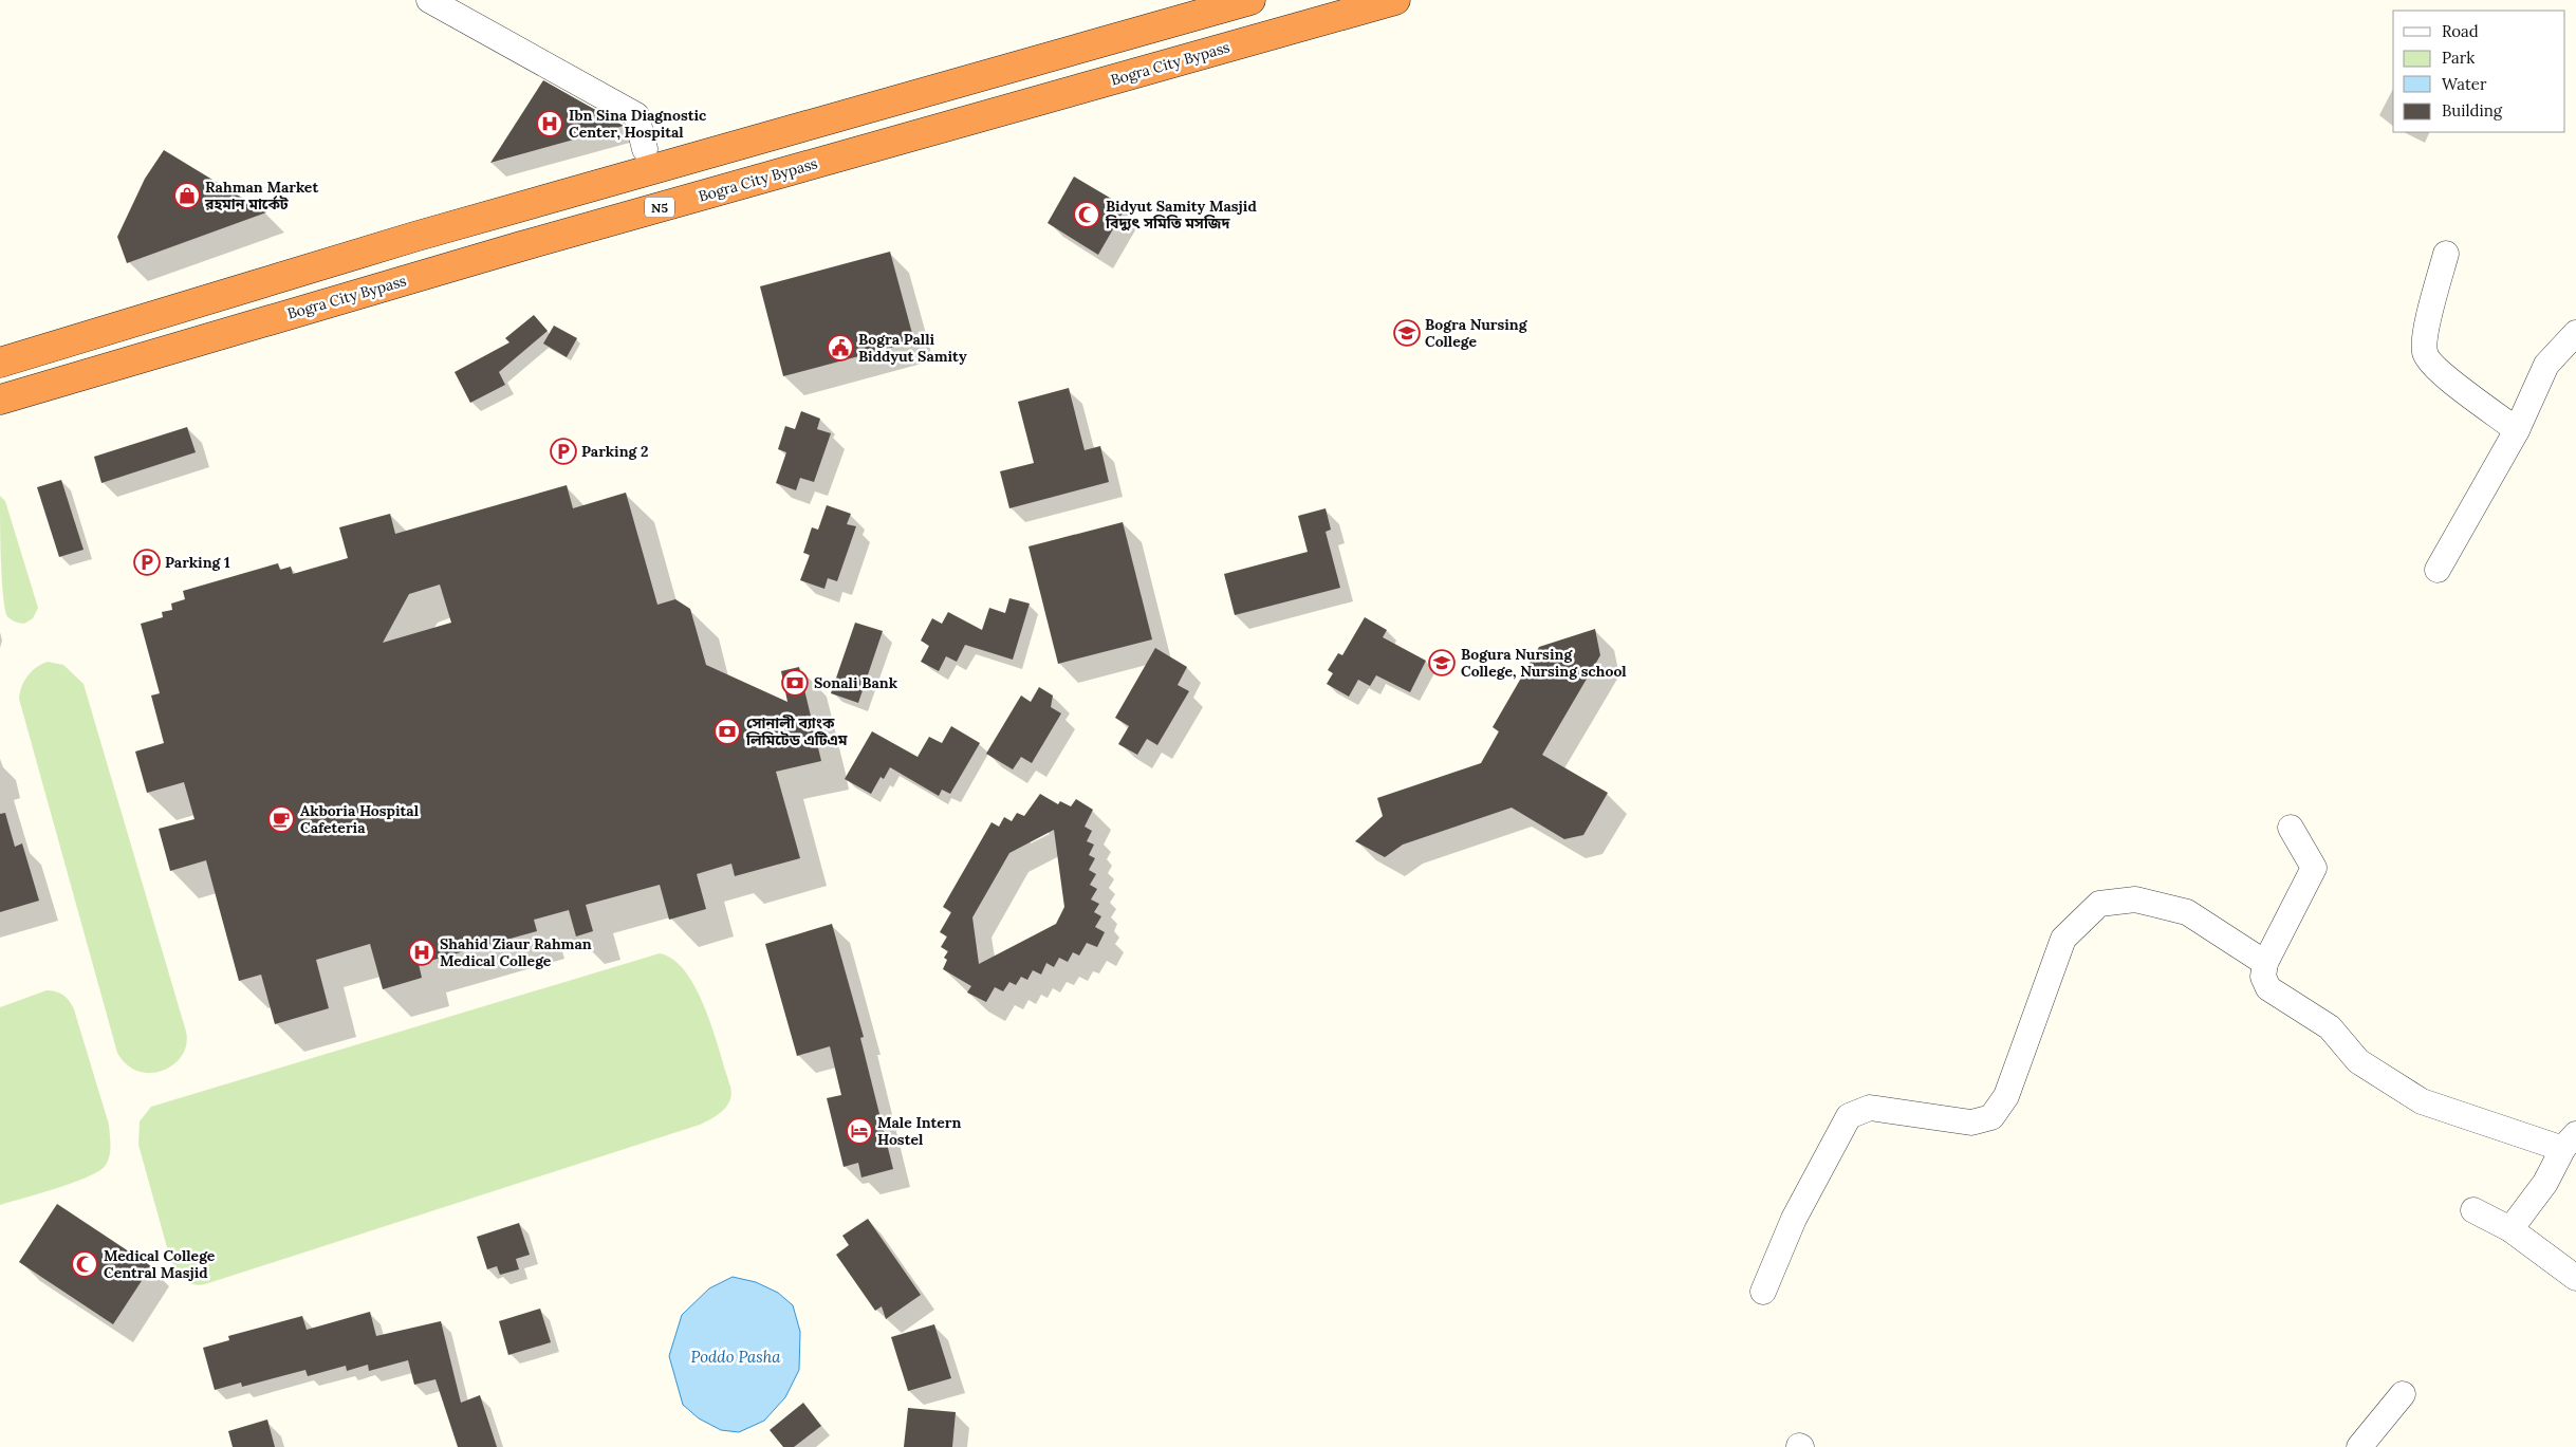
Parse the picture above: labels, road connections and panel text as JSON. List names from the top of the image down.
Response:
{
  "streets": {
    "highway": ["Bogra City Bypass", "N5"]
  },
  "water": ["Poddo Pasha"],
  "places": {
    "hospital": ["Ibn Sina Diagnostic Center, Hospital", "Shahid Ziaur Rahman Medical College"],
    "shop": ["Rahman Market রহমান মার্কেট"],
    "mosque": ["Bidyut Samity Masjid বিদ্যুৎ সমিতি মসজিদ", "Medical College Central Masjid"],
    "school or university": ["Bogra Nursing College", "Bogura Nursing College, Nursing school"],
    "public building": ["Bogra Palli Biddyut Samity"],
    "parking": ["Parking 2", "Parking 1"],
    "bank": ["Sonali Bank", "সোনালী ব্যাংক লিমিটেড এটিএম"],
    "cafe": ["Akboria Hospital Cafeteria"],
    "hotel": ["Male Intern Hostel"]
  },
  "legend": [
    "Road",
    "Park",
    "Water",
    "Building"
  ]
}
